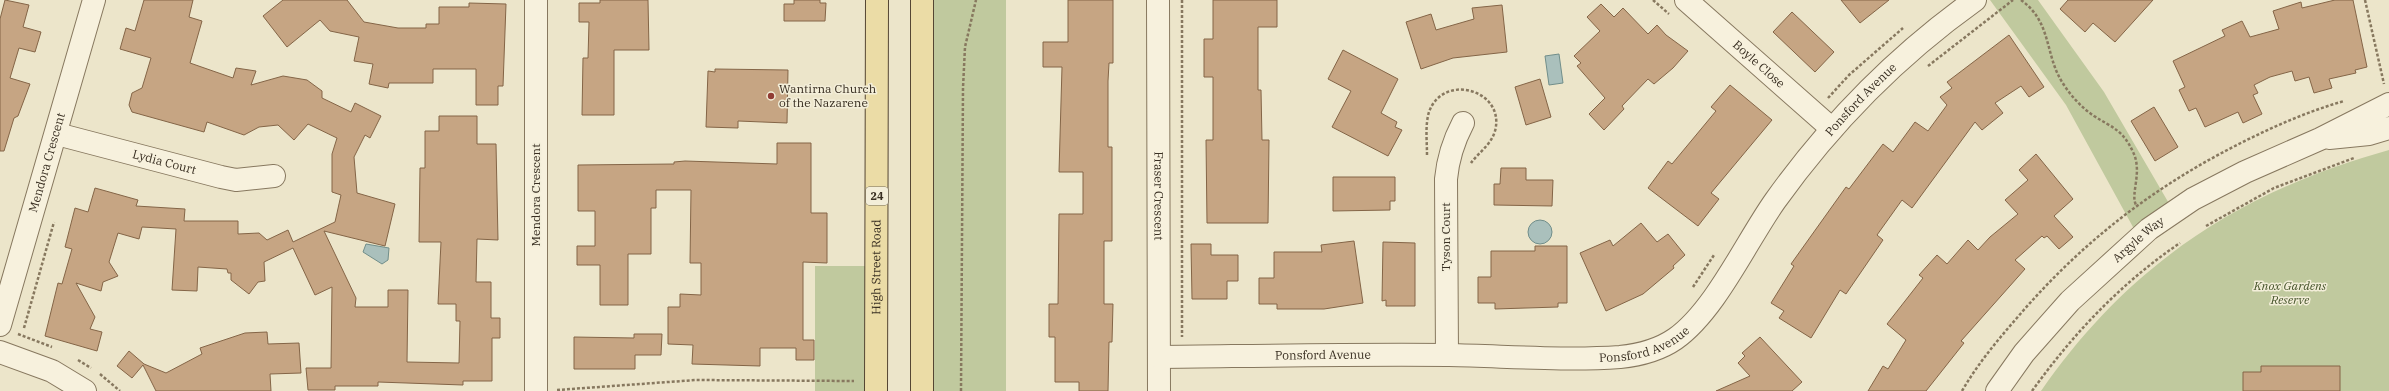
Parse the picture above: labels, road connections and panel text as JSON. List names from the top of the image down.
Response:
{
  "streets": {
    "main road": ["24", "High Street Road"],
    "street": [
      "Boyle Close",
      "Ponsford Avenue",
      "Lydia Court",
      "Mendora Crescent",
      "Fraser Crescent",
      "Tyson Court",
      "Argyle Way"
    ]
  },
  "crossings": [
    ["Boyle Close", "Ponsford Avenue"],
    ["Ponsford Avenue", "Fraser Crescent"],
    ["Ponsford Avenue", "Tyson Court"],
    ["Lydia Court", "Mendora Crescent"]
  ],
  "parks": ["Knox Gardens Reserve"],
  "places": ["Wantirna Church of the Nazarene"]
}
